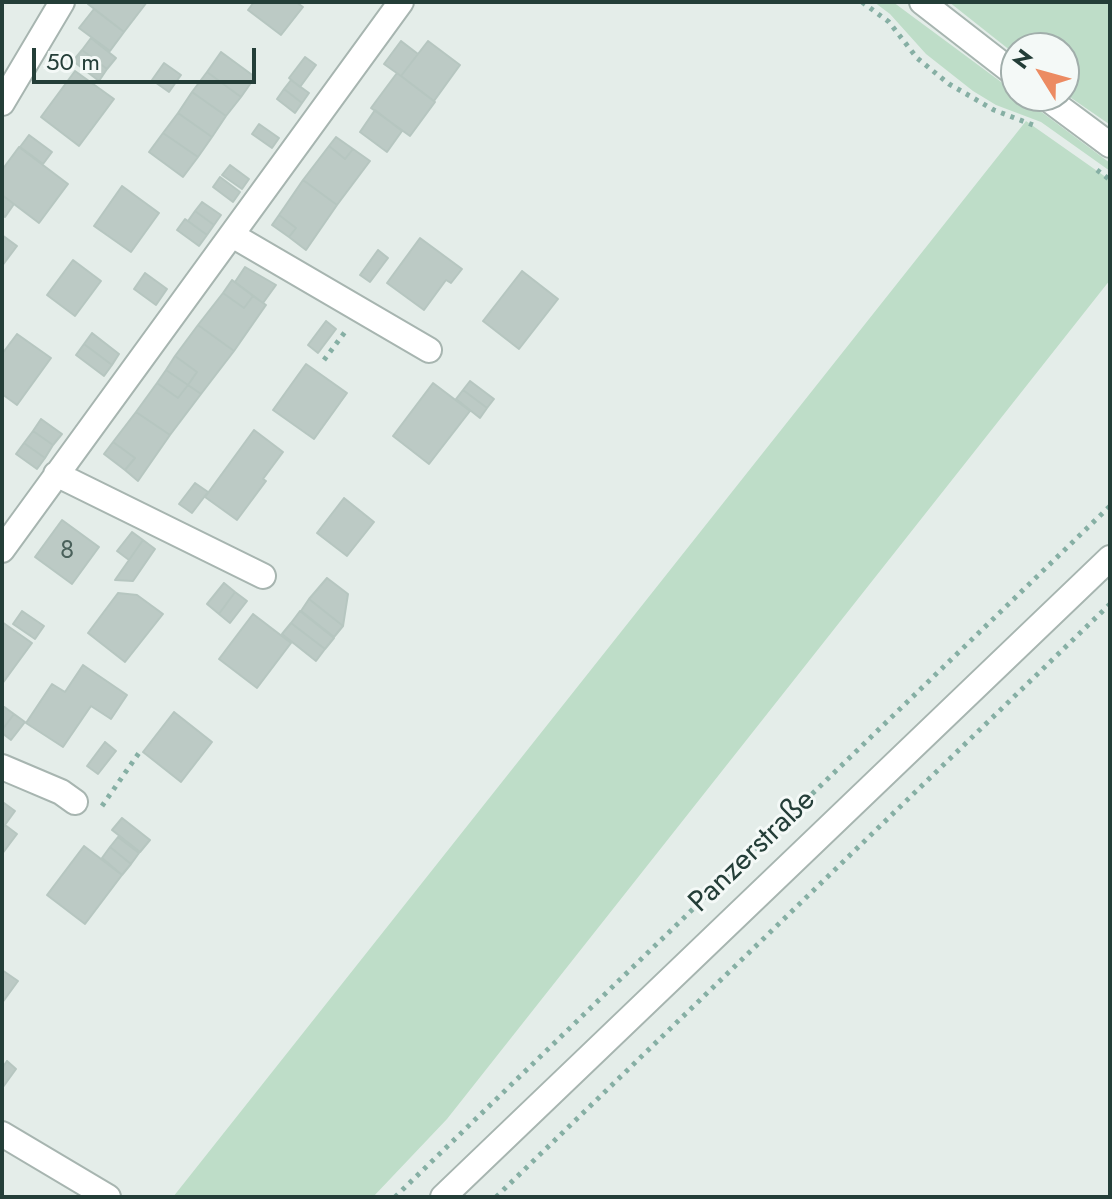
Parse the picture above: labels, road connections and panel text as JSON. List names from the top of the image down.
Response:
{
  "streets": {
    "street": ["Panzerstraße"]
  },
  "house_numbers": ["8"],
  "scale_bar": "50 m",
  "north": "top left"
}
